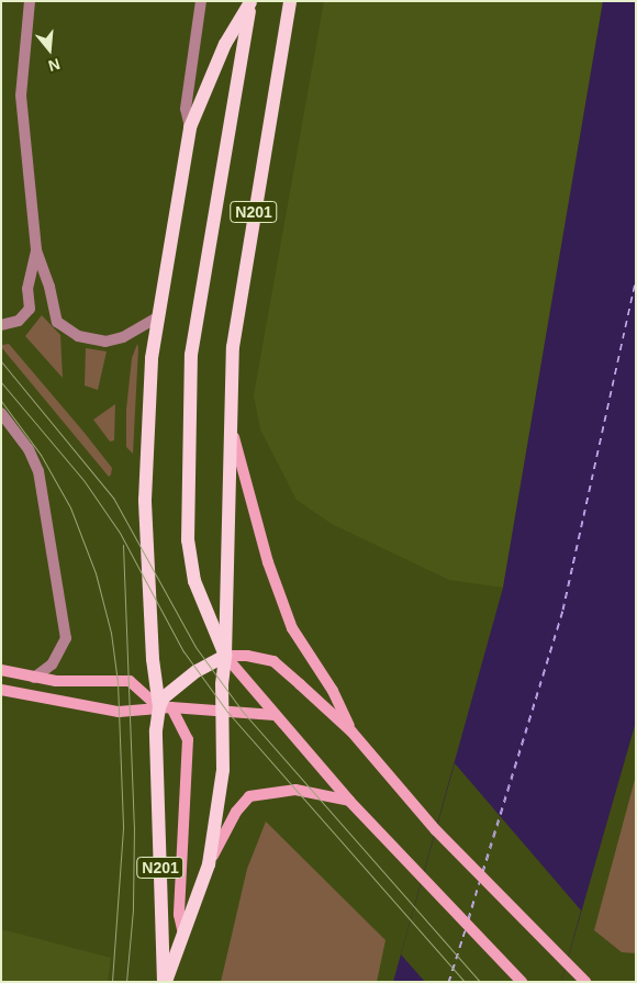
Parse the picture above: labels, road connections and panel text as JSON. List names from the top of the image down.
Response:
{
  "streets": {
    "main road": ["N201"]
  },
  "north": "bottom"
}
